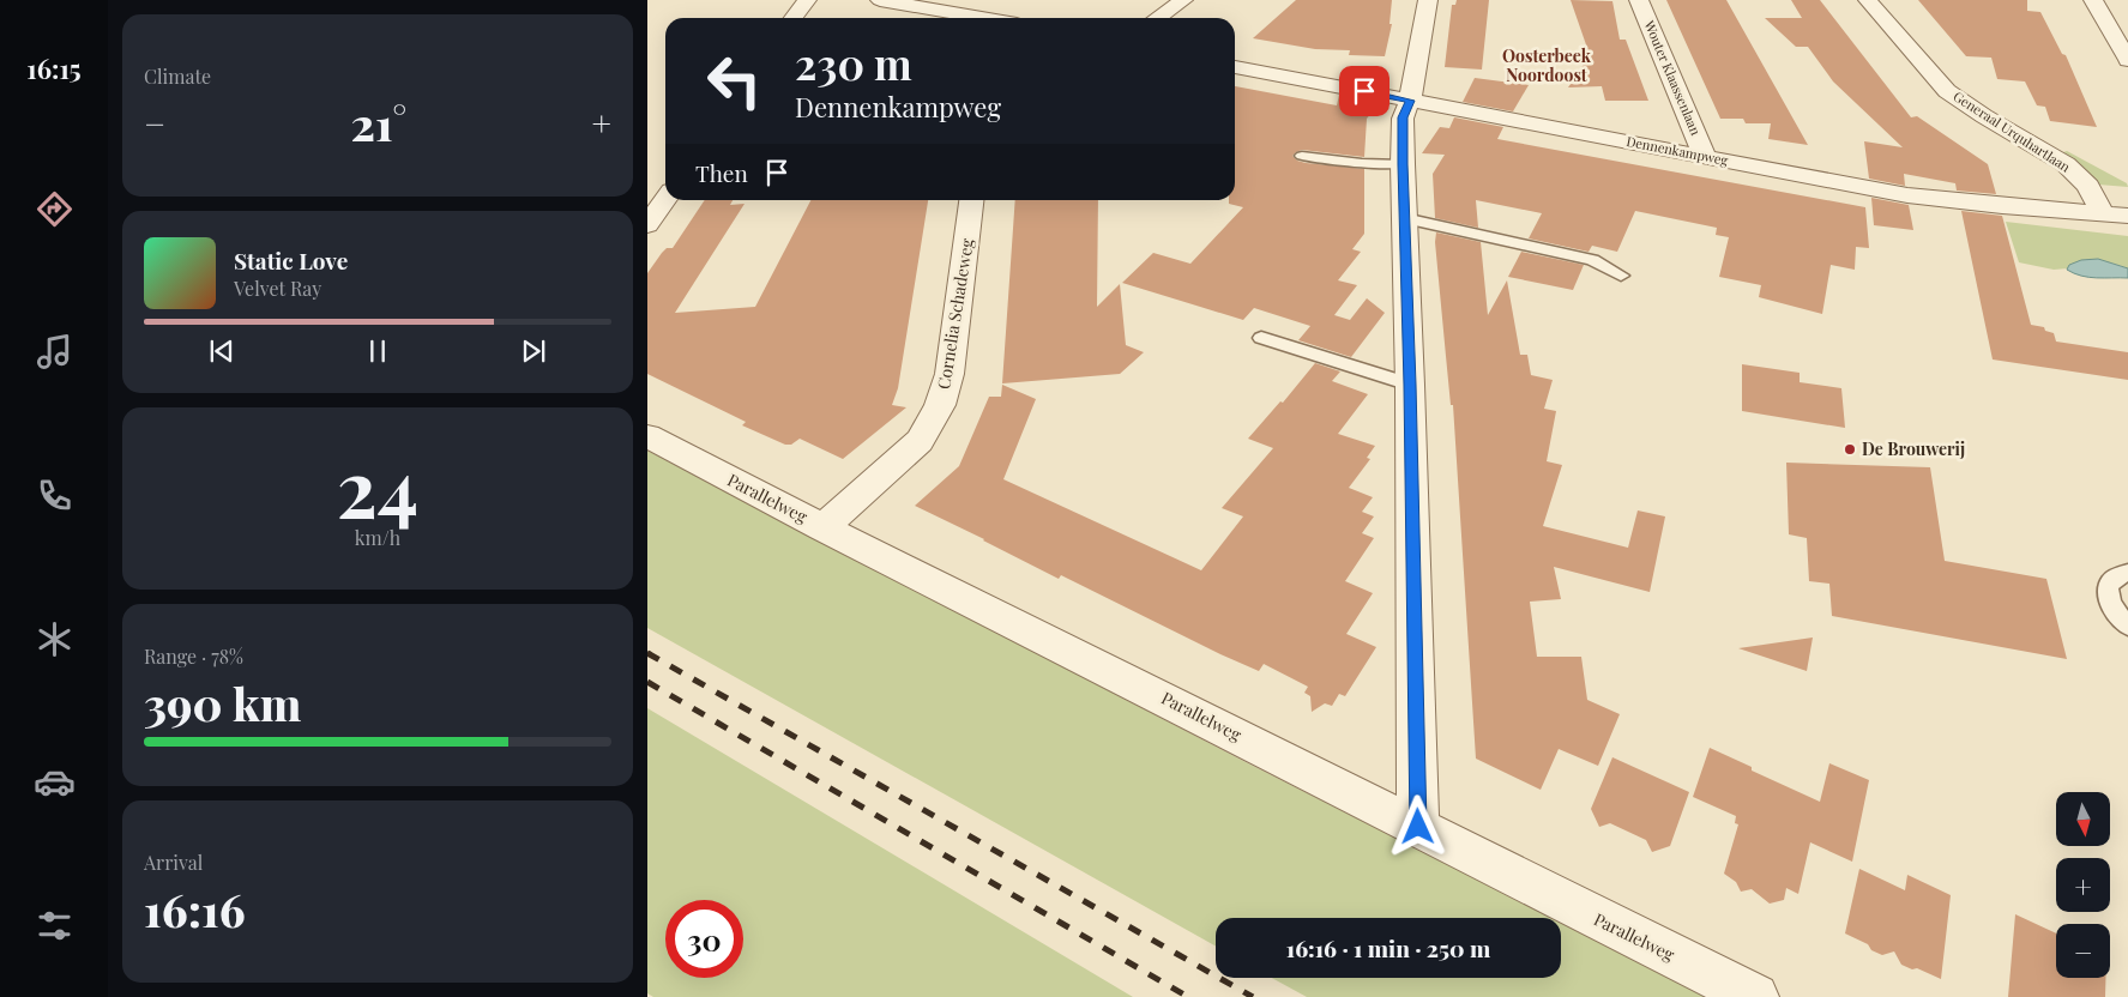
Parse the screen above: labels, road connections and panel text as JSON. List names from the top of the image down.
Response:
{
  "streets": {
    "street": [
      "Wouter Klaassenlaan",
      "Generaal Urquhartlaan",
      "Dennenkampweg",
      "Cornelia Schadeweg",
      "Parallelweg"
    ]
  },
  "crossings": [
    ["Wouter Klaassenlaan", "Dennenkampweg"],
    ["Generaal Urquhartlaan", "Dennenkampweg"],
    ["Cornelia Schadeweg", "Parallelweg"]
  ],
  "districts": ["Oosterbeek Noordoost"],
  "places": ["De Brouwerij"],
  "north": "bottom",
  "page": {
    "tabs": "16:15",
    "tile": [
      "Climate",
      ["24", "km/h"],
      ["Range · 78%", "390 km"],
      ["Arrival", "16:16"]
    ],
    "turn": ["230 m", "Dennenkampweg"],
    "heat": ["−", "21°", "+"],
    "then": "Then",
    "song": ["Static Love", "Velvet Ray"],
    "map_buttons": ["+", "−"],
    "limit": "30",
    "trip": "16:16 · 1 min · 250 m"
  }
}
